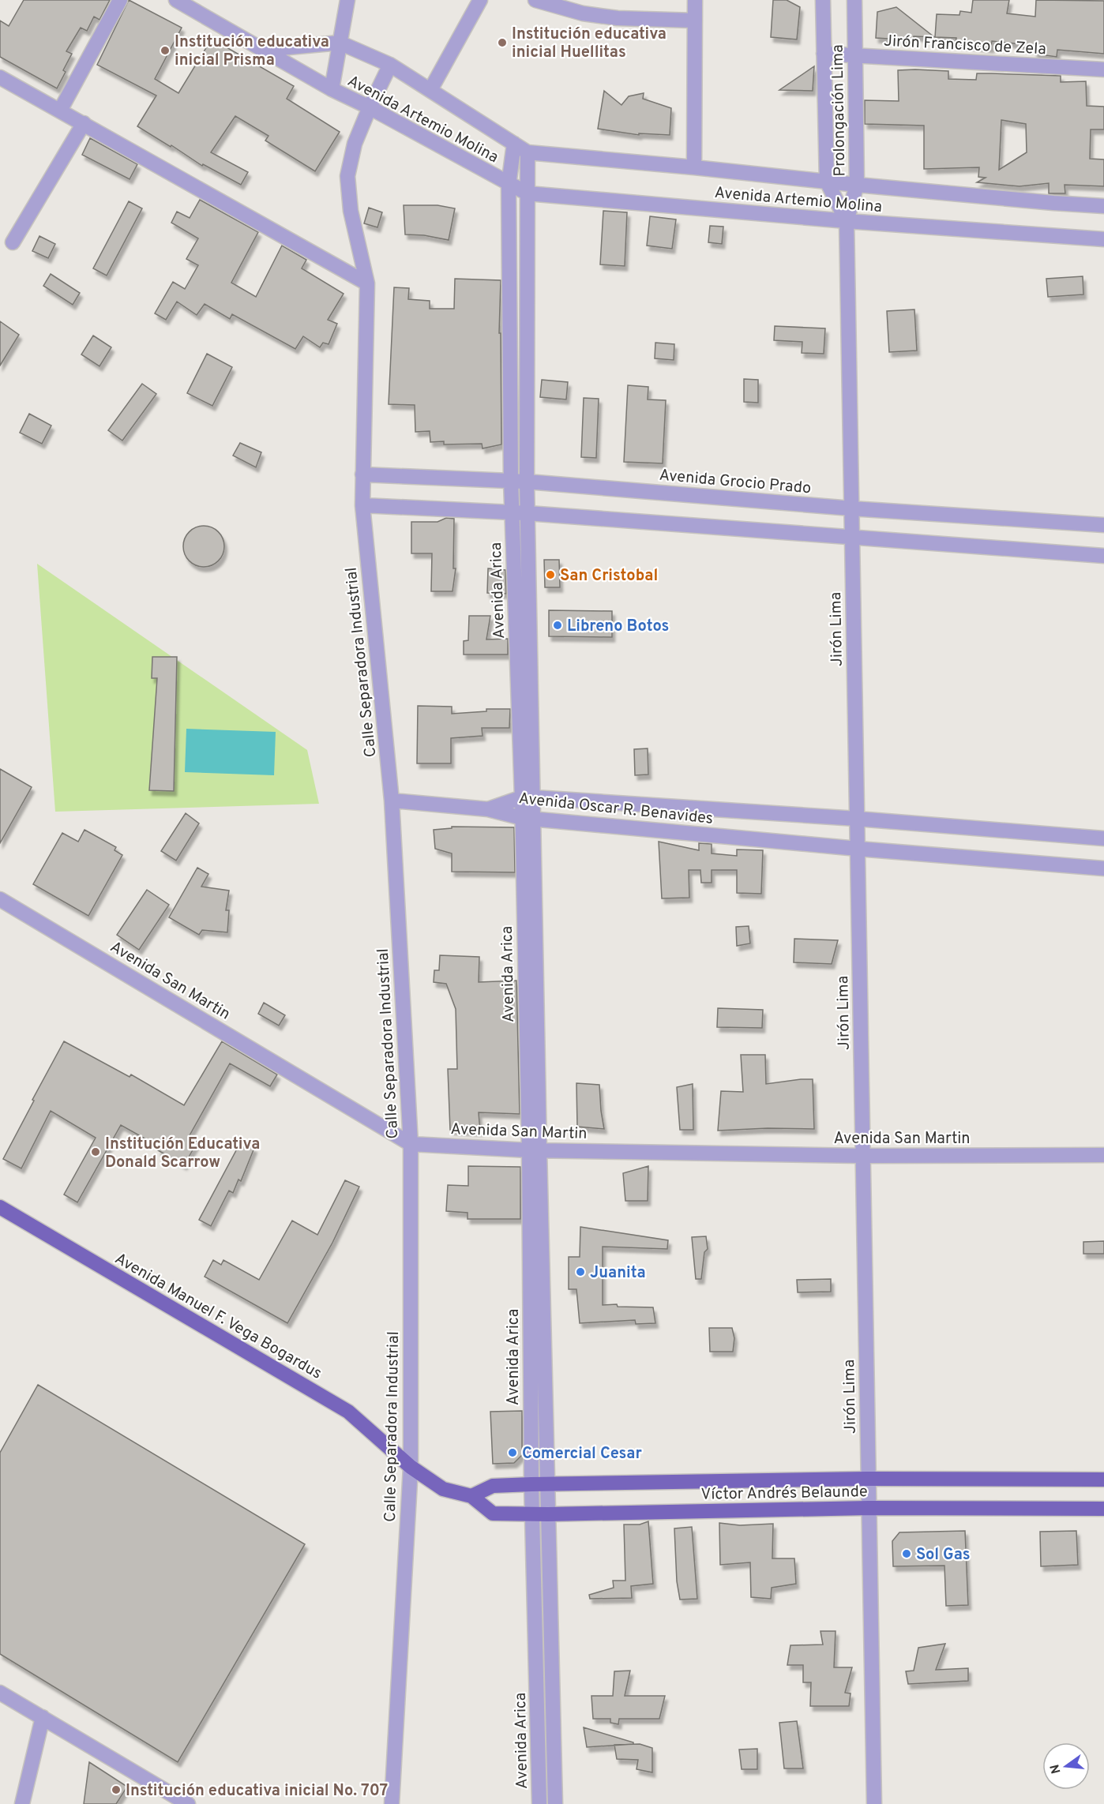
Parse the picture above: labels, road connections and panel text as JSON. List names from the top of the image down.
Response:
{
  "streets": {
    "main road": ["Avenida Manuel F. Vega Bogardus", "Víctor Andrés Belaunde"],
    "street": [
      "Jirón Francisco de Zela",
      "Prolongación Lima",
      "Avenida Artemio Molina",
      "Avenida Grocio Prado",
      "Avenida Arica",
      "Jirón Lima",
      "Calle Separadora Industrial",
      "Avenida Oscar R. Benavides",
      "Avenida San Martin"
    ]
  },
  "crossings": [
    ["Jirón Francisco de Zela", "Prolongación Lima"],
    ["Prolongación Lima", "Avenida Artemio Molina"],
    ["Prolongación Lima", "Jirón Lima"],
    ["Avenida Artemio Molina", "Avenida Arica"],
    ["Avenida Artemio Molina", "Jirón Lima"],
    ["Avenida Artemio Molina", "Calle Separadora Industrial"],
    ["Avenida Grocio Prado", "Avenida Arica"],
    ["Avenida Grocio Prado", "Jirón Lima"],
    ["Avenida Grocio Prado", "Calle Separadora Industrial"],
    ["Avenida Arica", "Avenida Oscar R. Benavides"],
    ["Avenida Arica", "Avenida San Martin"],
    ["Avenida Arica", "Víctor Andrés Belaunde"],
    ["Jirón Lima", "Avenida Oscar R. Benavides"],
    ["Jirón Lima", "Avenida San Martin"],
    ["Jirón Lima", "Víctor Andrés Belaunde"],
    ["Calle Separadora Industrial", "Avenida San Martin"],
    ["Calle Separadora Industrial", "Avenida Manuel F. Vega Bogardus"],
    ["Calle Separadora Industrial", "Víctor Andrés Belaunde"],
    ["Avenida Manuel F. Vega Bogardus", "Víctor Andrés Belaunde"]
  ],
  "places": [
    "Institución educativa inicial Huellitas",
    "Institución educativa inicial Prisma",
    "San Cristobal",
    "Libreno Botos",
    "Institución Educativa Donald Scarrow",
    "Juanita",
    "Comercial Cesar",
    "Sol Gas",
    "Institución educativa inicial No. 707"
  ],
  "north": "left"
}
